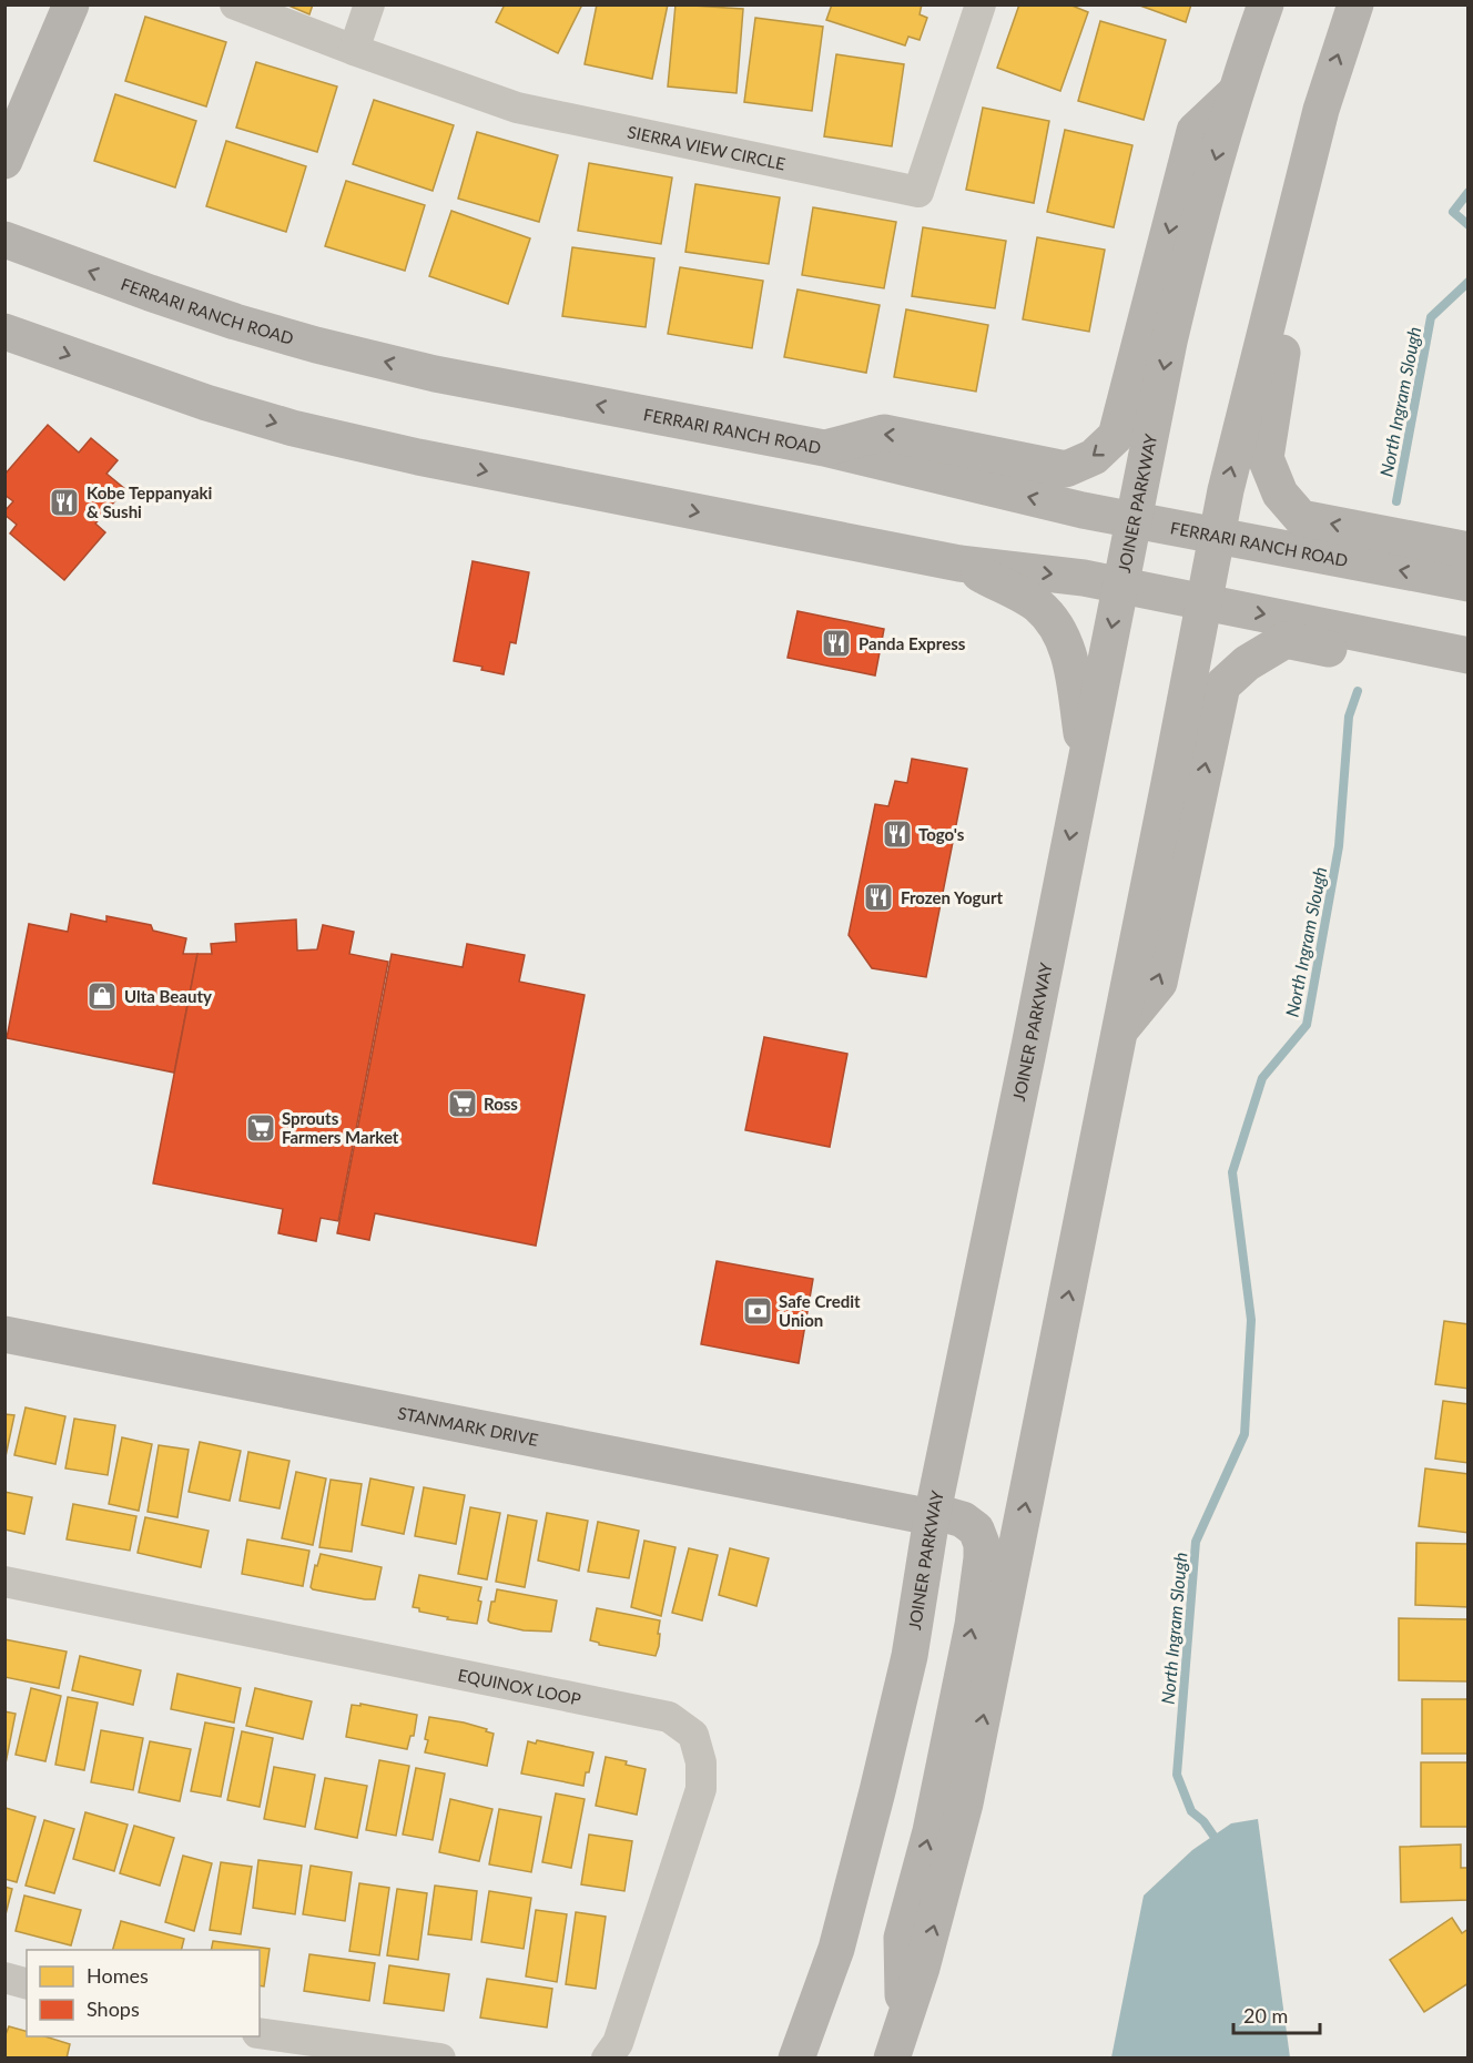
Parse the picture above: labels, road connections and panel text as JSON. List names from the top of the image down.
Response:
{
  "streets": {
    "main road": ["FERRARI RANCH ROAD", "JOINER PARKWAY", "STANMARK DRIVE"],
    "street": ["SIERRA VIEW CIRCLE", "EQUINOX LOOP"]
  },
  "crossings": [
    ["FERRARI RANCH ROAD", "JOINER PARKWAY"],
    ["JOINER PARKWAY", "STANMARK DRIVE"]
  ],
  "water": ["North Ingram Slough"],
  "places": {
    "restaurant": [
      "Kobe Teppanyaki & Sushi",
      "Panda Express",
      "Togo's",
      "Frozen Yogurt"
    ],
    "shop": ["Ulta Beauty"],
    "supermarket": ["Ross", "Sprouts Farmers Market"],
    "bank": ["Safe Credit Union"]
  },
  "legend": ["Homes", "Shops"],
  "scale_bar": "20 m"
}
